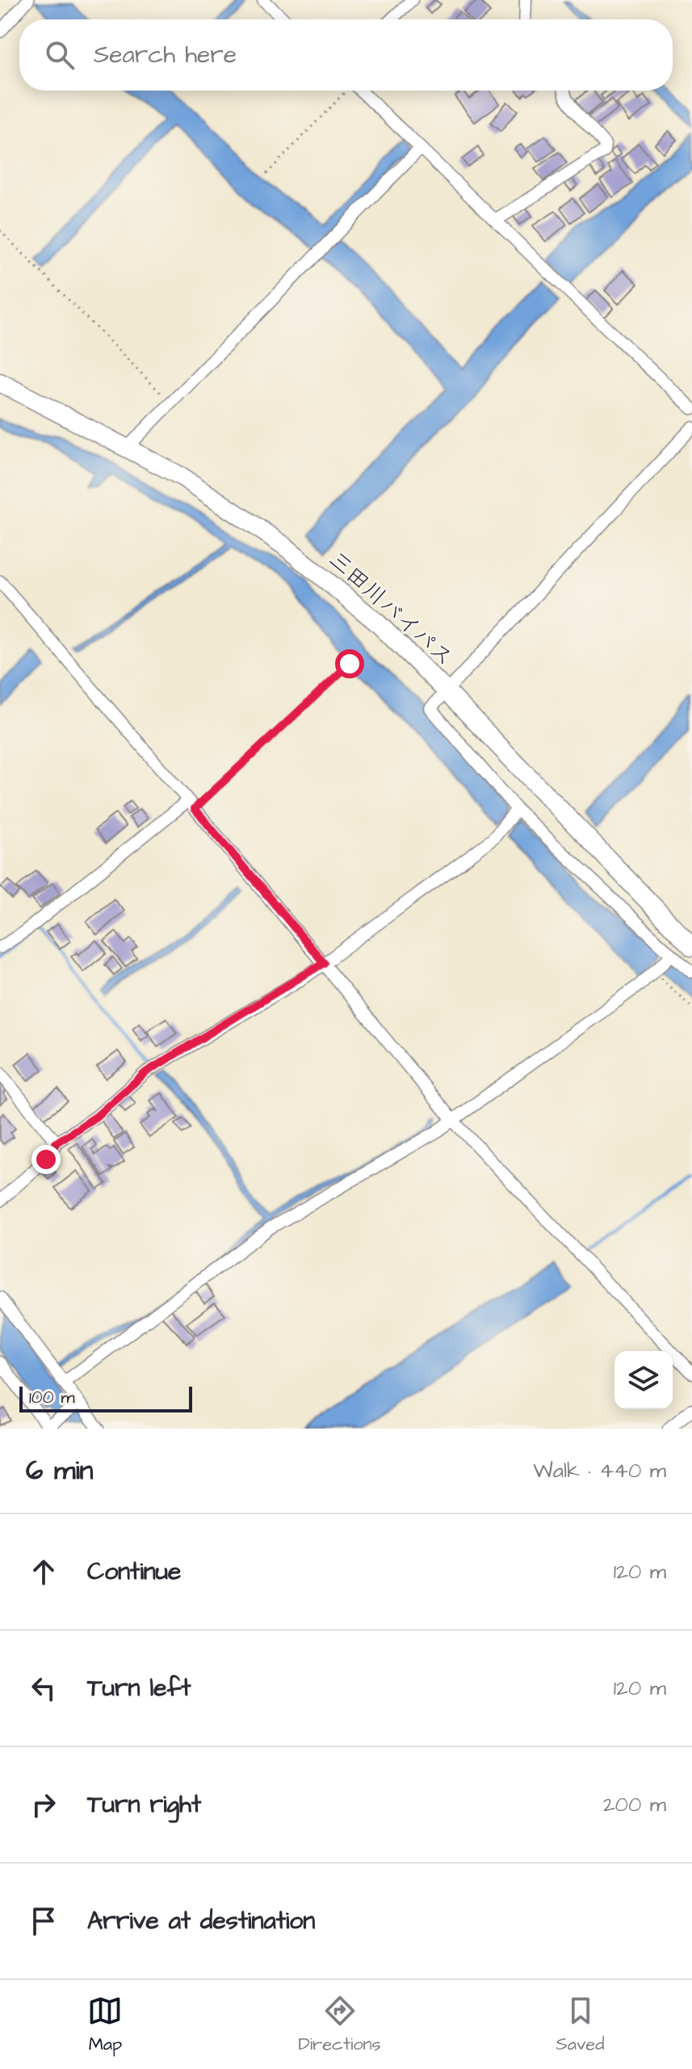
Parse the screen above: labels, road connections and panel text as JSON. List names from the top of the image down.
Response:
{
  "streets": {
    "highway": ["三田川バイパス"]
  },
  "scale_bar": "100 m",
  "page": {
    "search": "Search here",
    "scale": "100 m",
    "heading": ["6 min", "Walk · 440 m"],
    "list": [
      ["Continue", "120 m"],
      ["Turn left", "120 m"],
      ["Turn right", "200 m"],
      "Arrive at destination"
    ],
    "nav": ["Map", "Directions", "Saved"]
  }
}
